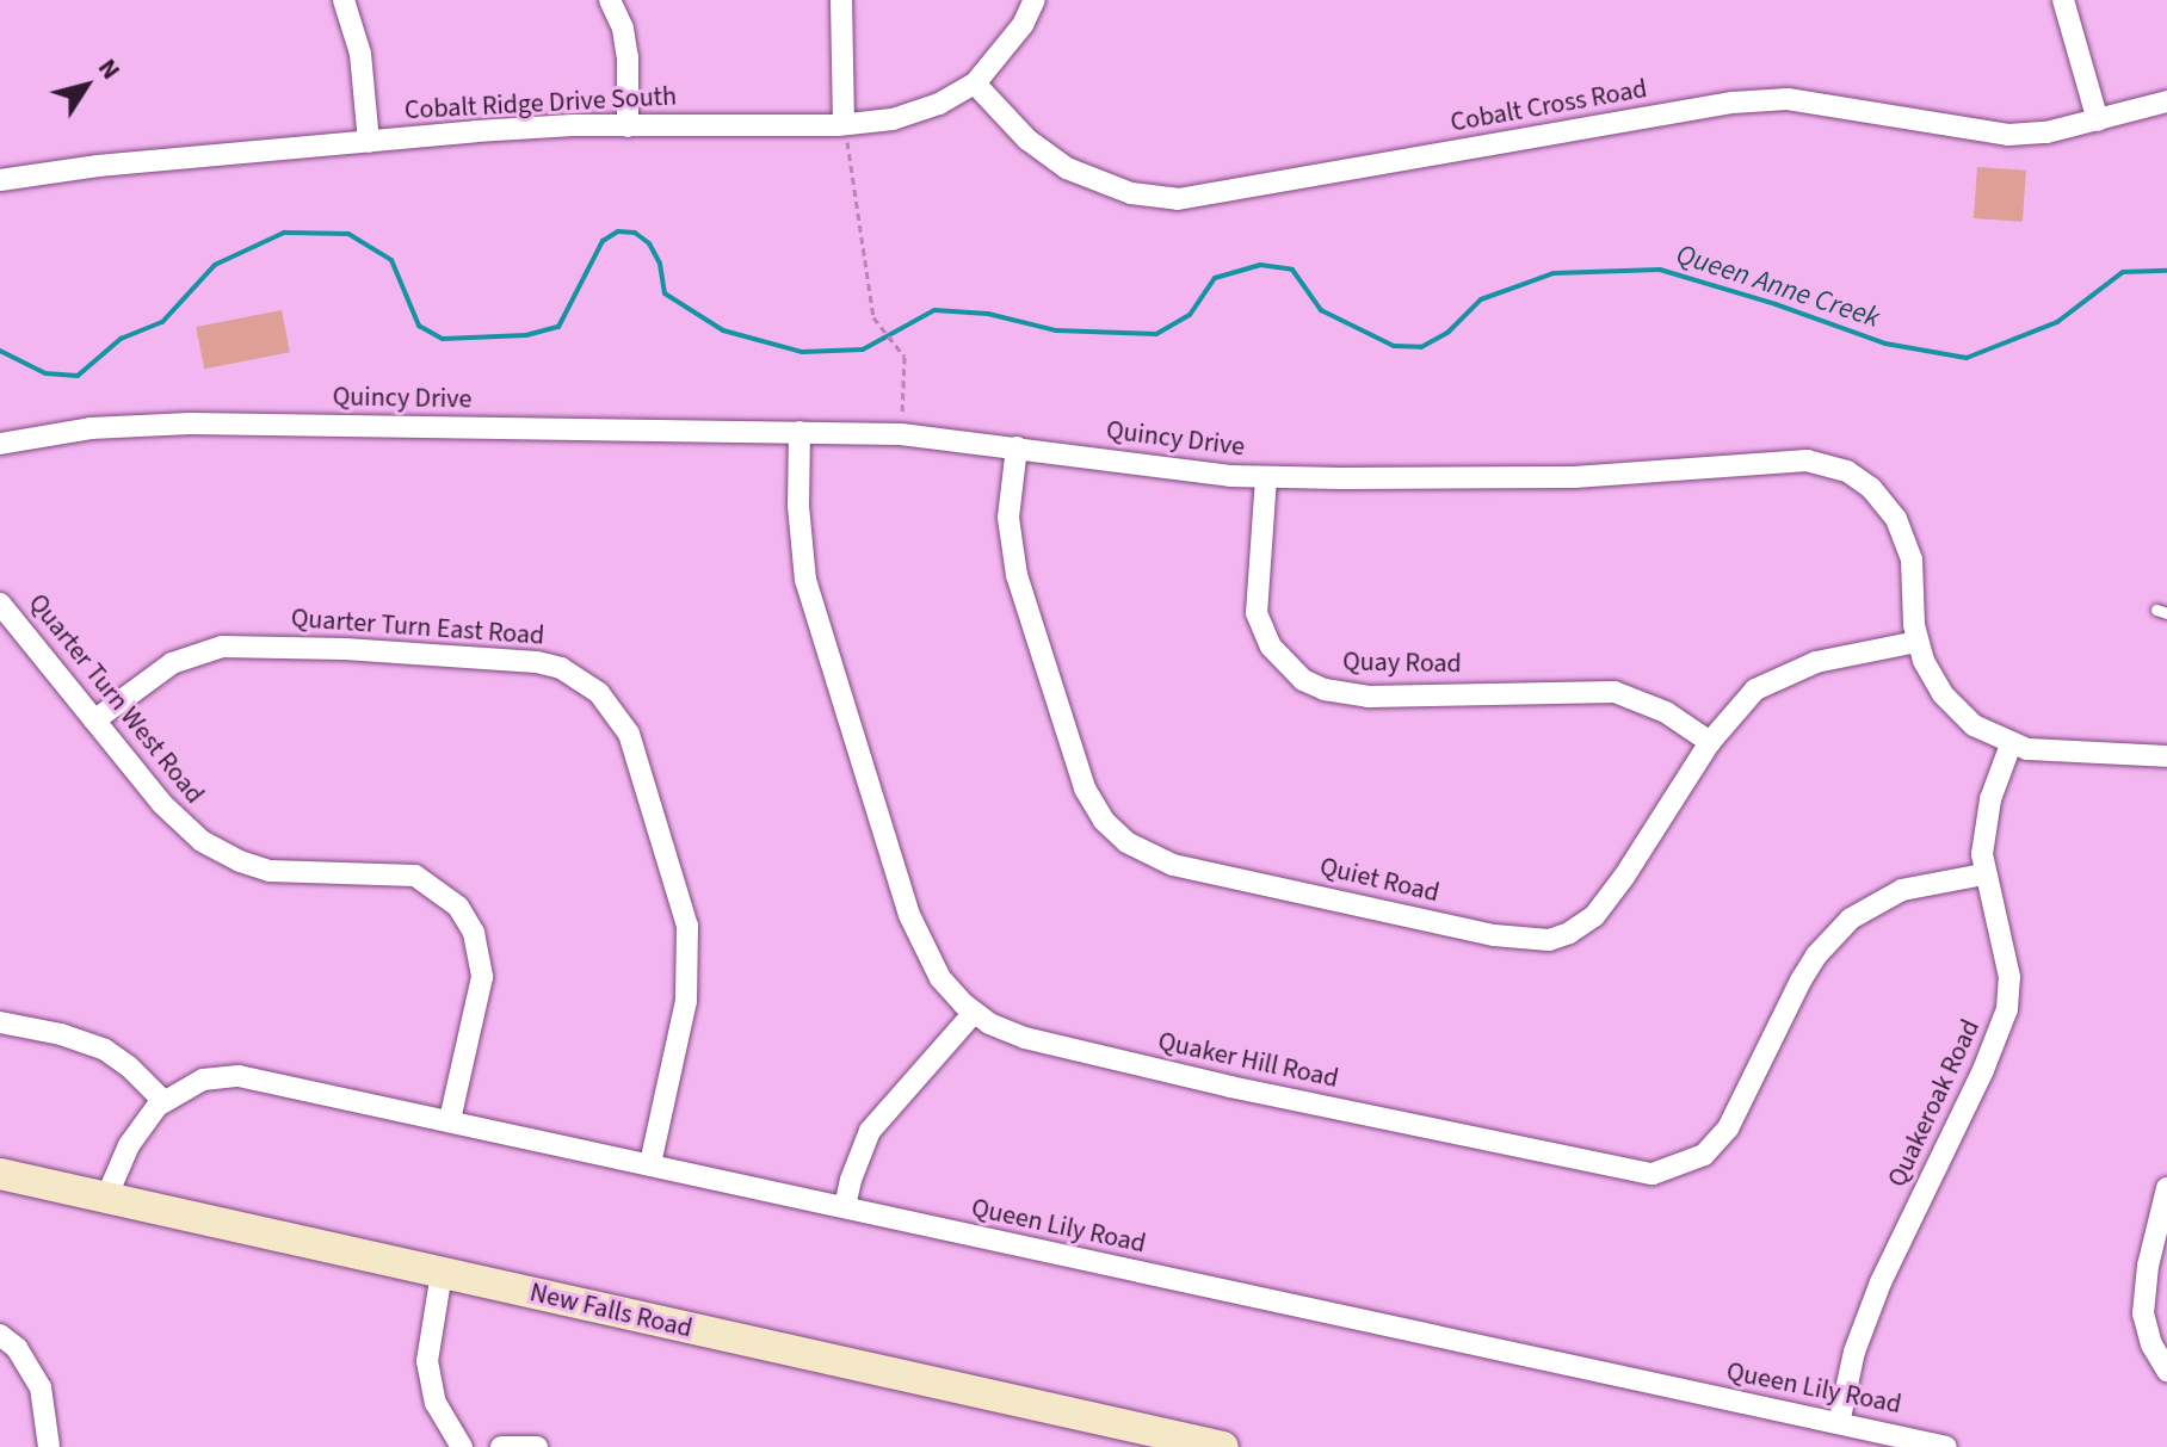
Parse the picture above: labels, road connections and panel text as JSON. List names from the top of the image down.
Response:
{
  "streets": {
    "main road": ["New Falls Road"],
    "street": [
      "Cobalt Ridge Drive South",
      "Cobalt Cross Road",
      "Quincy Drive",
      "Quarter Turn East Road",
      "Quay Road",
      "Quarter Turn West Road",
      "Quiet Road",
      "Quaker Hill Road",
      "Quakeroak Road",
      "Queen Lily Road"
    ]
  },
  "crossings": [
    ["Cobalt Ridge Drive South", "Cobalt Cross Road"],
    ["Quincy Drive", "Quay Road"],
    ["Quincy Drive", "Quiet Road"],
    ["Quincy Drive", "Quaker Hill Road"],
    ["Quincy Drive", "Quakeroak Road"],
    ["Quarter Turn East Road", "Quarter Turn West Road"],
    ["Quarter Turn East Road", "Queen Lily Road"],
    ["Quay Road", "Quiet Road"],
    ["Quarter Turn West Road", "Queen Lily Road"],
    ["Quaker Hill Road", "Quakeroak Road"],
    ["Quakeroak Road", "Queen Lily Road"]
  ],
  "water": ["Queen Anne Creek"],
  "north": "top right"
}
